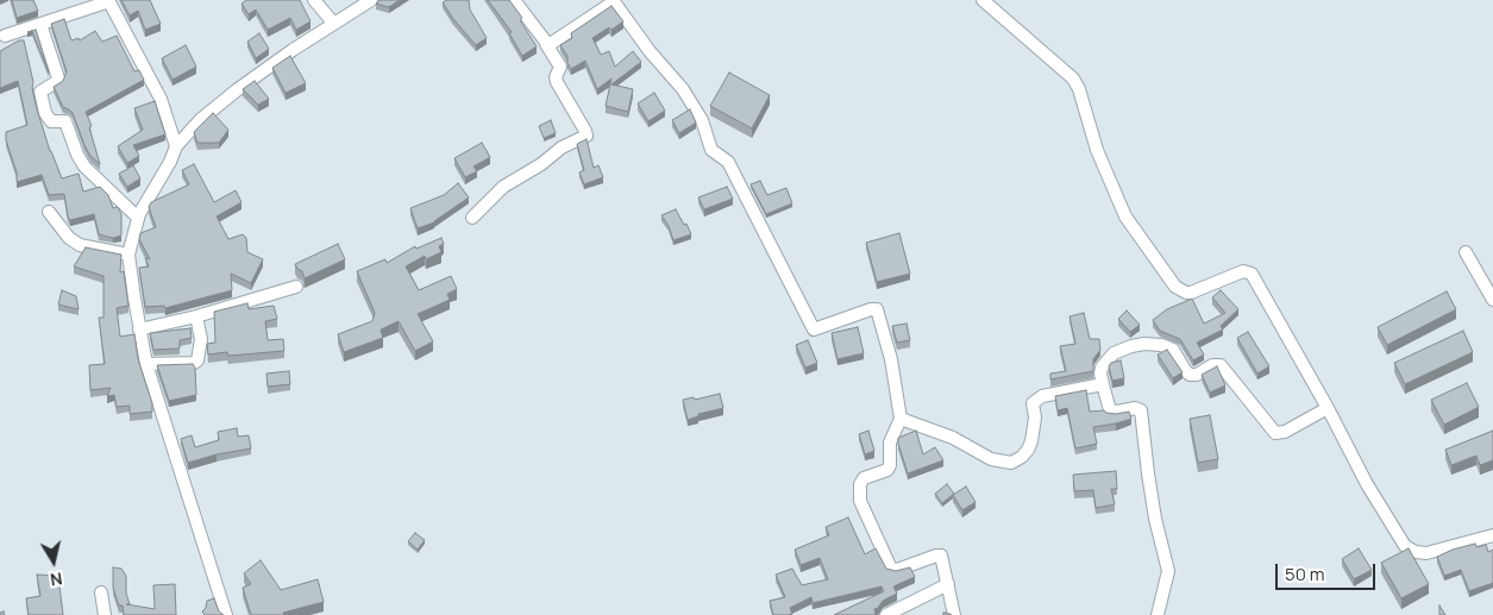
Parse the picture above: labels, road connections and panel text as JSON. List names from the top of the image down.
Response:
{
  "scale_bar": "50 m",
  "north": "bottom"
}
